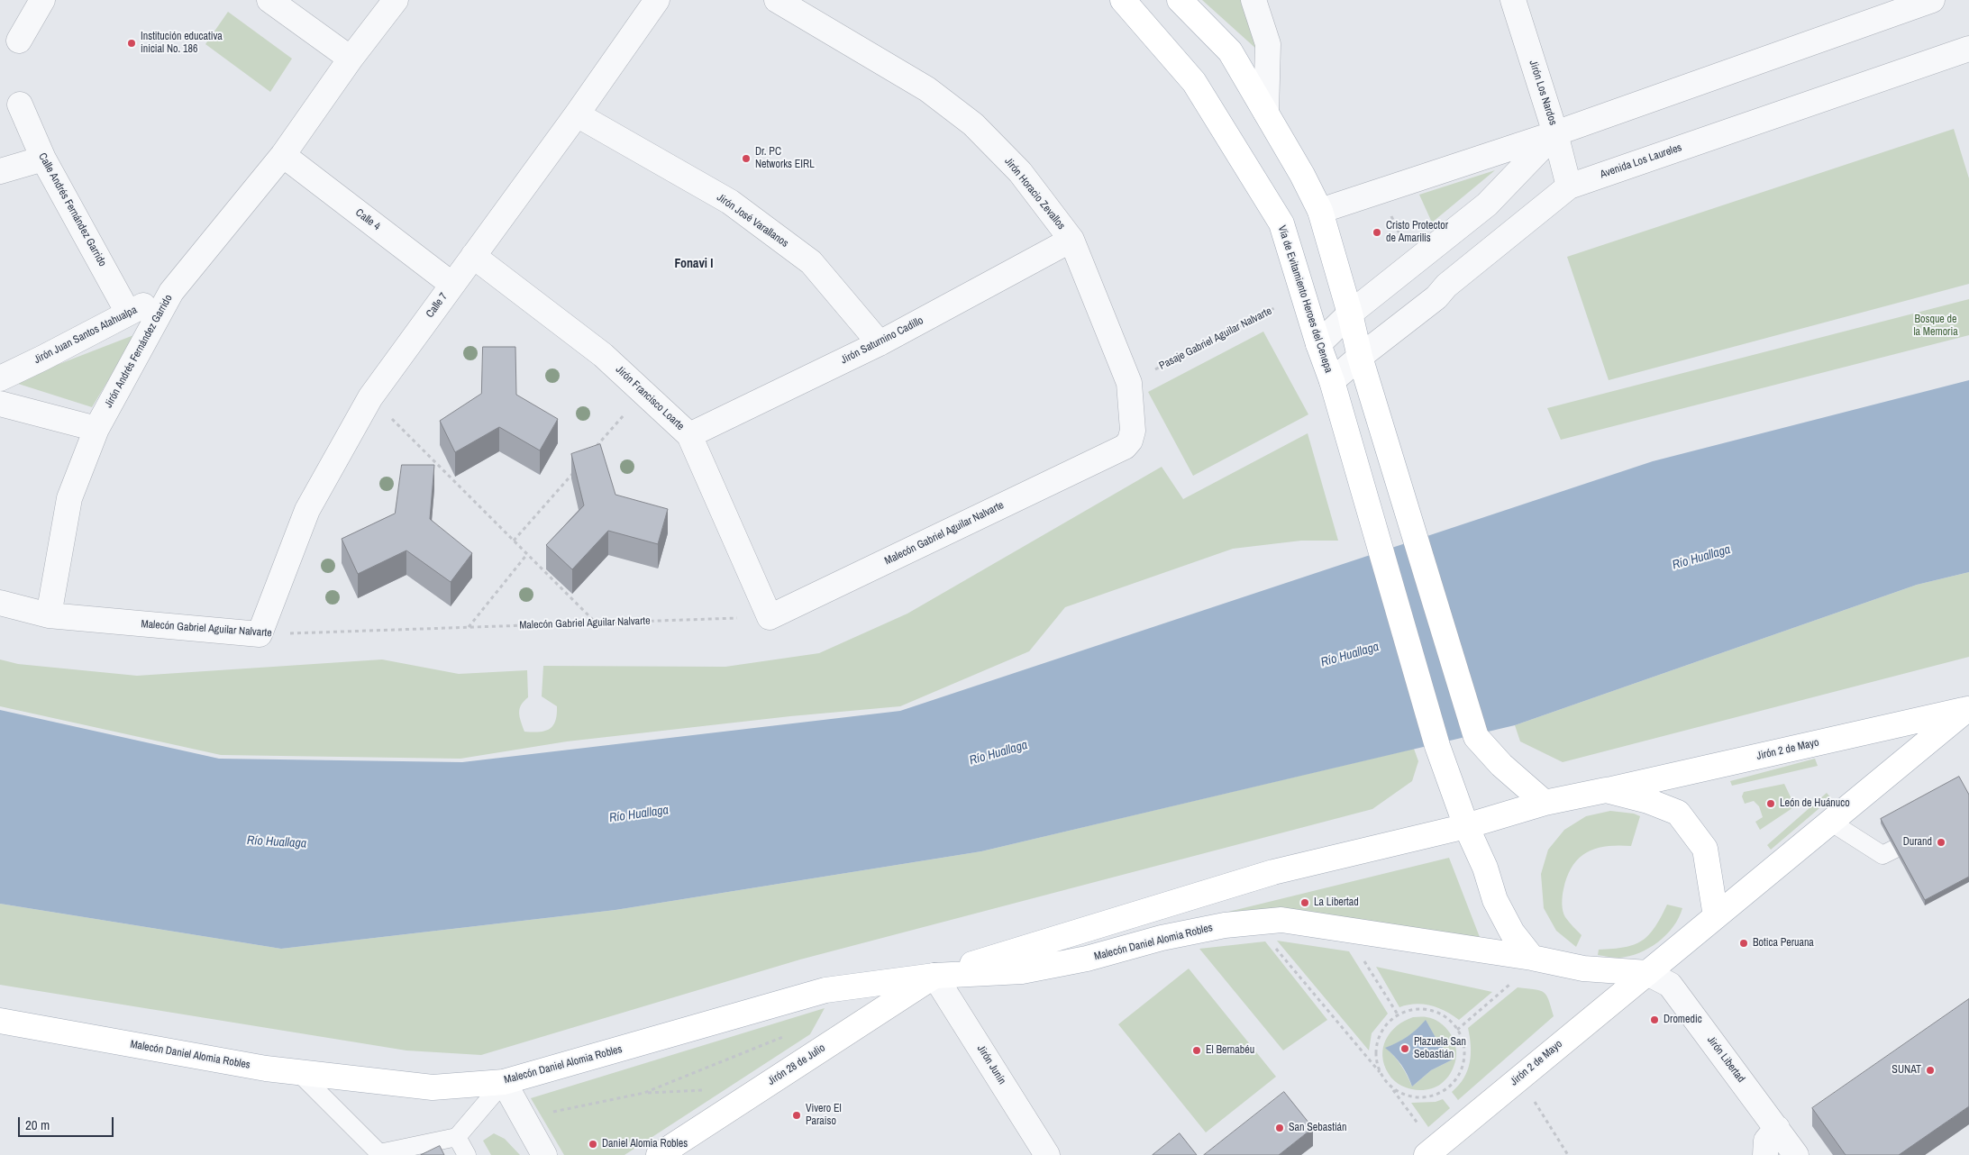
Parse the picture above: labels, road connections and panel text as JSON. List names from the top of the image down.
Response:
{
  "streets": {
    "main road": [
      "Vía de Evitamiento Heroes del Cenepa",
      "Jirón 2 de Mayo",
      "Malecón Daniel Alomia Robles",
      "Jirón 28 de Julio"
    ],
    "street": [
      "Jirón Los Nardos",
      "Avenida Los Laureles",
      "Jirón Horacio Zevallos",
      "Calle Andrés Fernández Garrido",
      "Calle 4",
      "Jirón José Varallanos",
      "Calle 7",
      "Jirón Juan Santos Atahualpa",
      "Jirón Saturnino Cadillo",
      "Jirón Andrés Fernández Garrido",
      "Jirón Francisco Loarte",
      "Malecón Gabriel Aguilar Nalvarte",
      "Jirón Libertad",
      "Jirón Junín"
    ],
    "path": ["Pasaje Gabriel Aguilar Nalvarte"]
  },
  "crossings": [
    ["Jirón Los Nardos", "Avenida Los Laureles"],
    ["Avenida Los Laureles", "Vía de Evitamiento Heroes del Cenepa"],
    ["Jirón Horacio Zevallos", "Pasaje Gabriel Aguilar Nalvarte"],
    ["Jirón Horacio Zevallos", "Jirón Saturnino Cadillo"],
    ["Jirón Horacio Zevallos", "Malecón Gabriel Aguilar Nalvarte"],
    ["Calle Andrés Fernández Garrido", "Jirón Juan Santos Atahualpa"],
    ["Calle 4", "Calle 7"],
    ["Calle 4", "Jirón Andrés Fernández Garrido"],
    ["Jirón José Varallanos", "Calle 7"],
    ["Jirón José Varallanos", "Jirón Saturnino Cadillo"],
    ["Vía de Evitamiento Heroes del Cenepa", "Pasaje Gabriel Aguilar Nalvarte"],
    ["Vía de Evitamiento Heroes del Cenepa", "Malecón Daniel Alomia Robles"],
    ["Calle 7", "Jirón Francisco Loarte"],
    ["Calle 7", "Malecón Gabriel Aguilar Nalvarte"],
    ["Jirón Juan Santos Atahualpa", "Jirón Andrés Fernández Garrido"],
    ["Jirón Saturnino Cadillo", "Jirón Francisco Loarte"],
    ["Jirón Andrés Fernández Garrido", "Malecón Gabriel Aguilar Nalvarte"],
    ["Jirón Francisco Loarte", "Malecón Gabriel Aguilar Nalvarte"],
    ["Jirón 2 de Mayo", "Malecón Daniel Alomia Robles"],
    ["Jirón 2 de Mayo", "Jirón Libertad"],
    ["Malecón Daniel Alomia Robles", "Jirón Libertad"],
    ["Malecón Daniel Alomia Robles", "Jirón 28 de Julio"],
    ["Malecón Daniel Alomia Robles", "Jirón Junín"],
    ["Jirón 28 de Julio", "Jirón Junín"]
  ],
  "districts": ["Fonavi I"],
  "water": ["Río Huallaga"],
  "parks": ["Bosque de la Memoria"],
  "places": [
    "Institución educativa inicial No. 186",
    "Dr. PC Networks EIRL",
    "Cristo Protector de Amarilis",
    "León de Huánuco",
    "Durand",
    "La Libertad",
    "Botica Peruana",
    "Dromedic",
    "Plazuela San Sebastián",
    "El Bernabéu",
    "SUNAT",
    "Vivero El Paraiso",
    "San Sebastián",
    "Daniel Alomia Robles"
  ],
  "scale_bar": "20 m"
}
